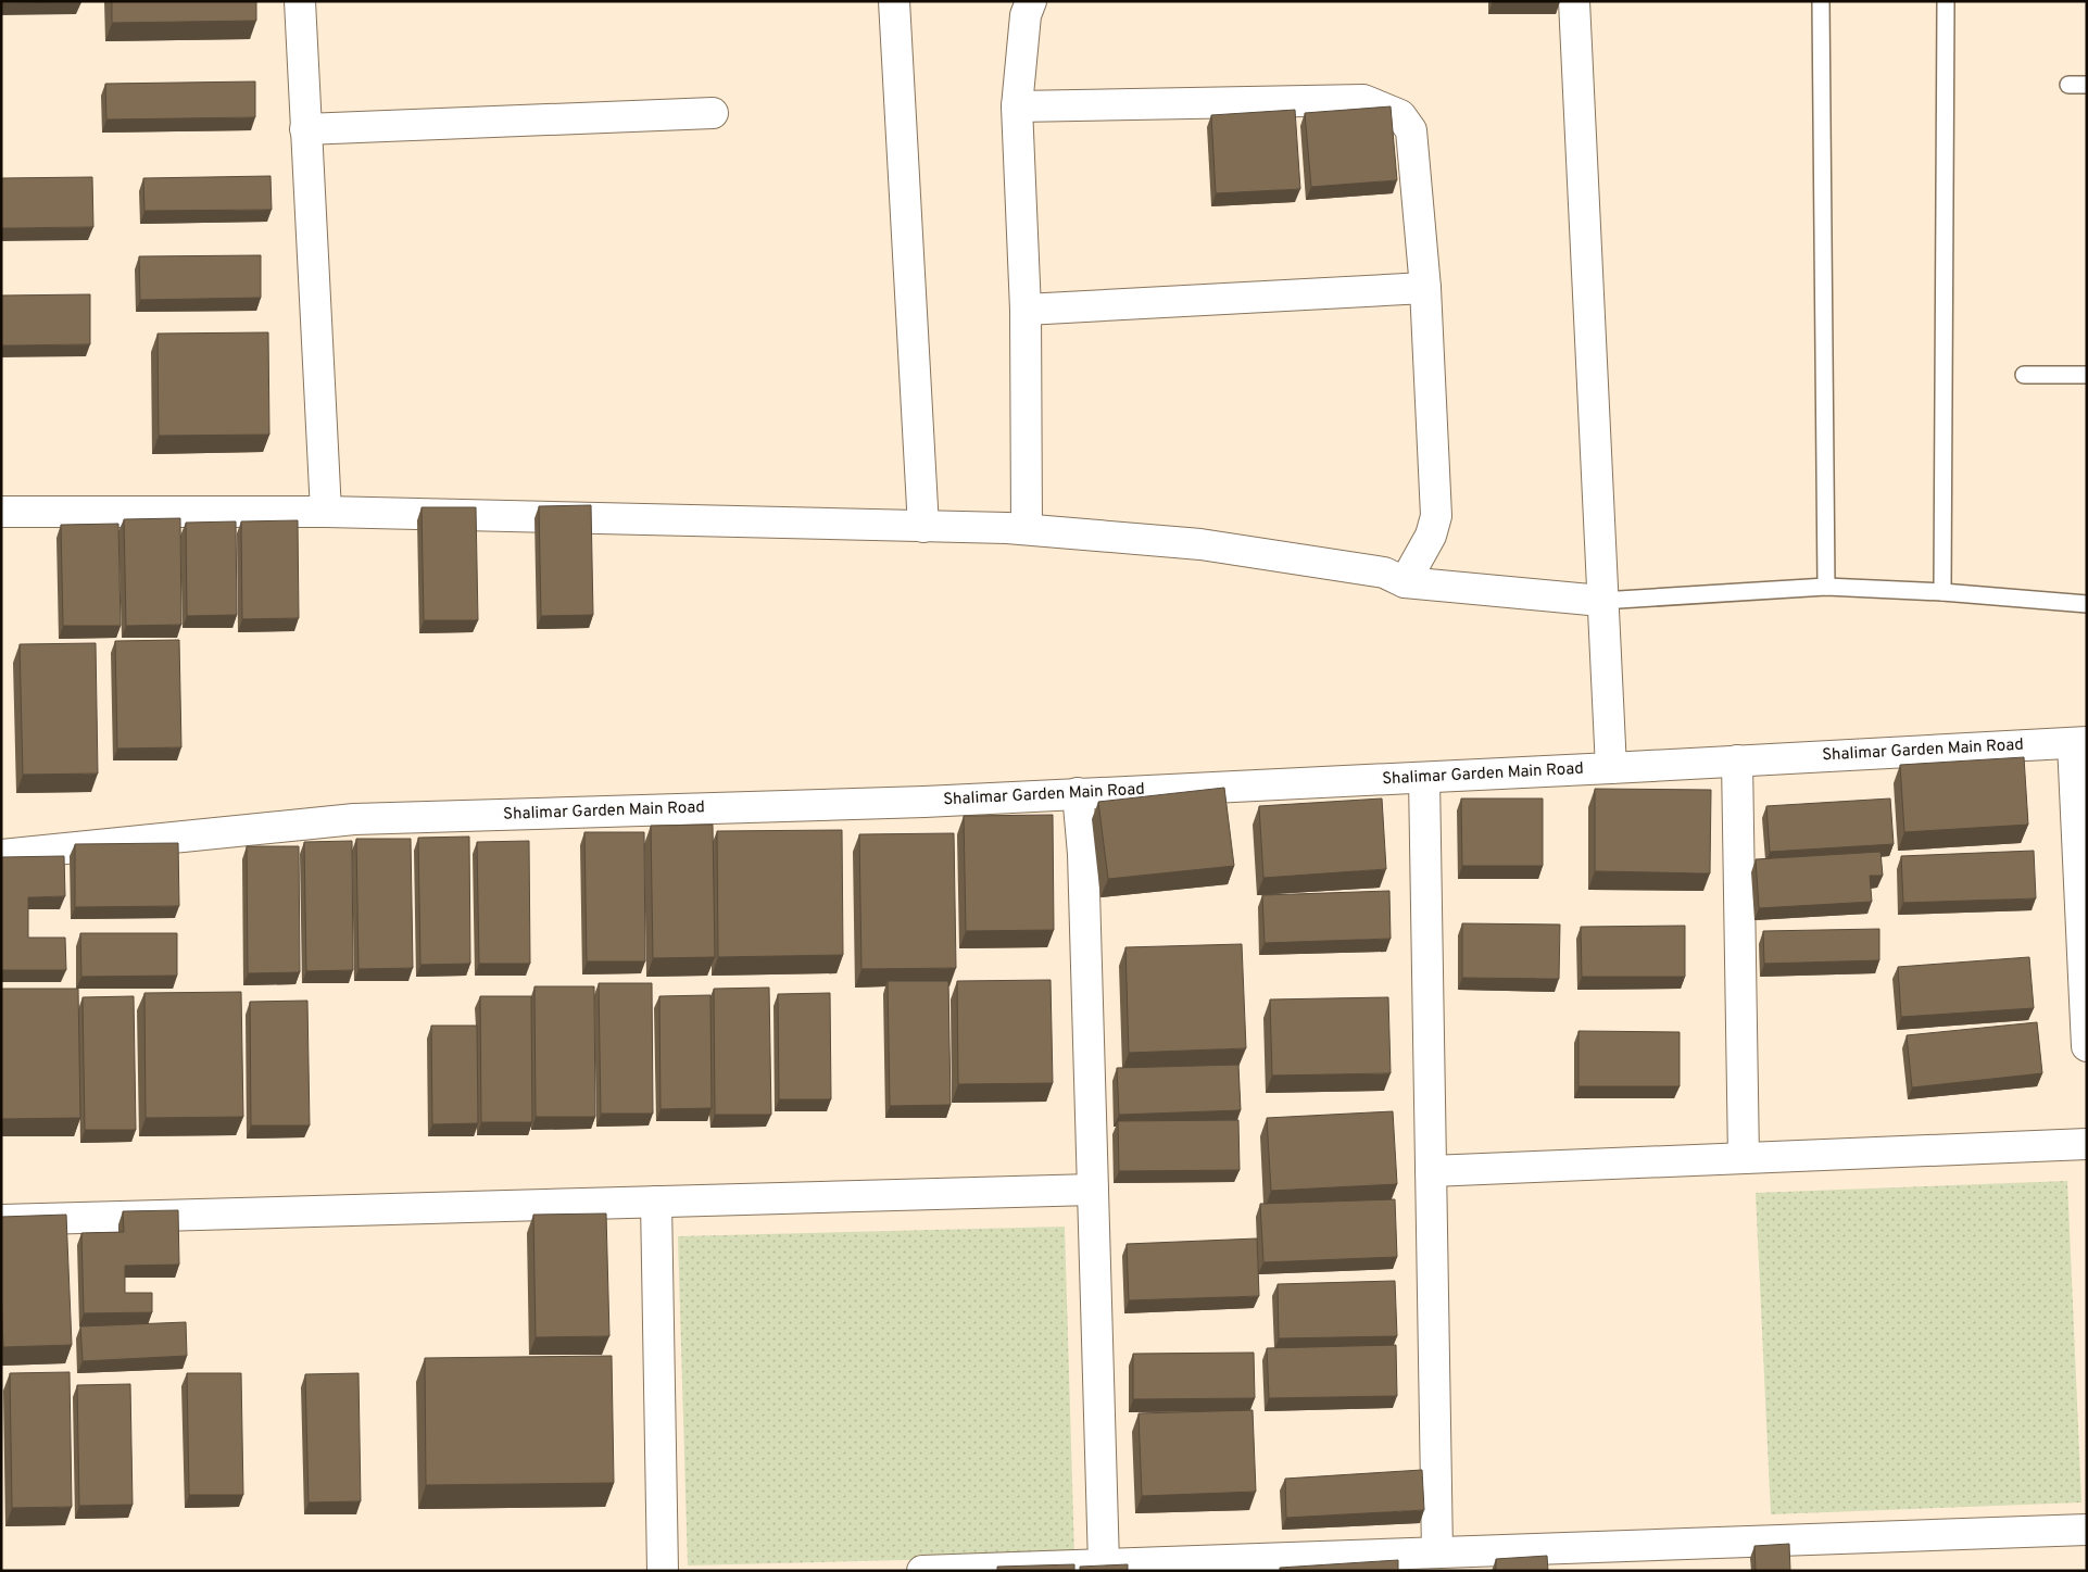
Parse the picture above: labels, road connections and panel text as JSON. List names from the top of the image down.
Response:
{
  "streets": {
    "street": ["Shalimar Garden Main Road"]
  }
}
